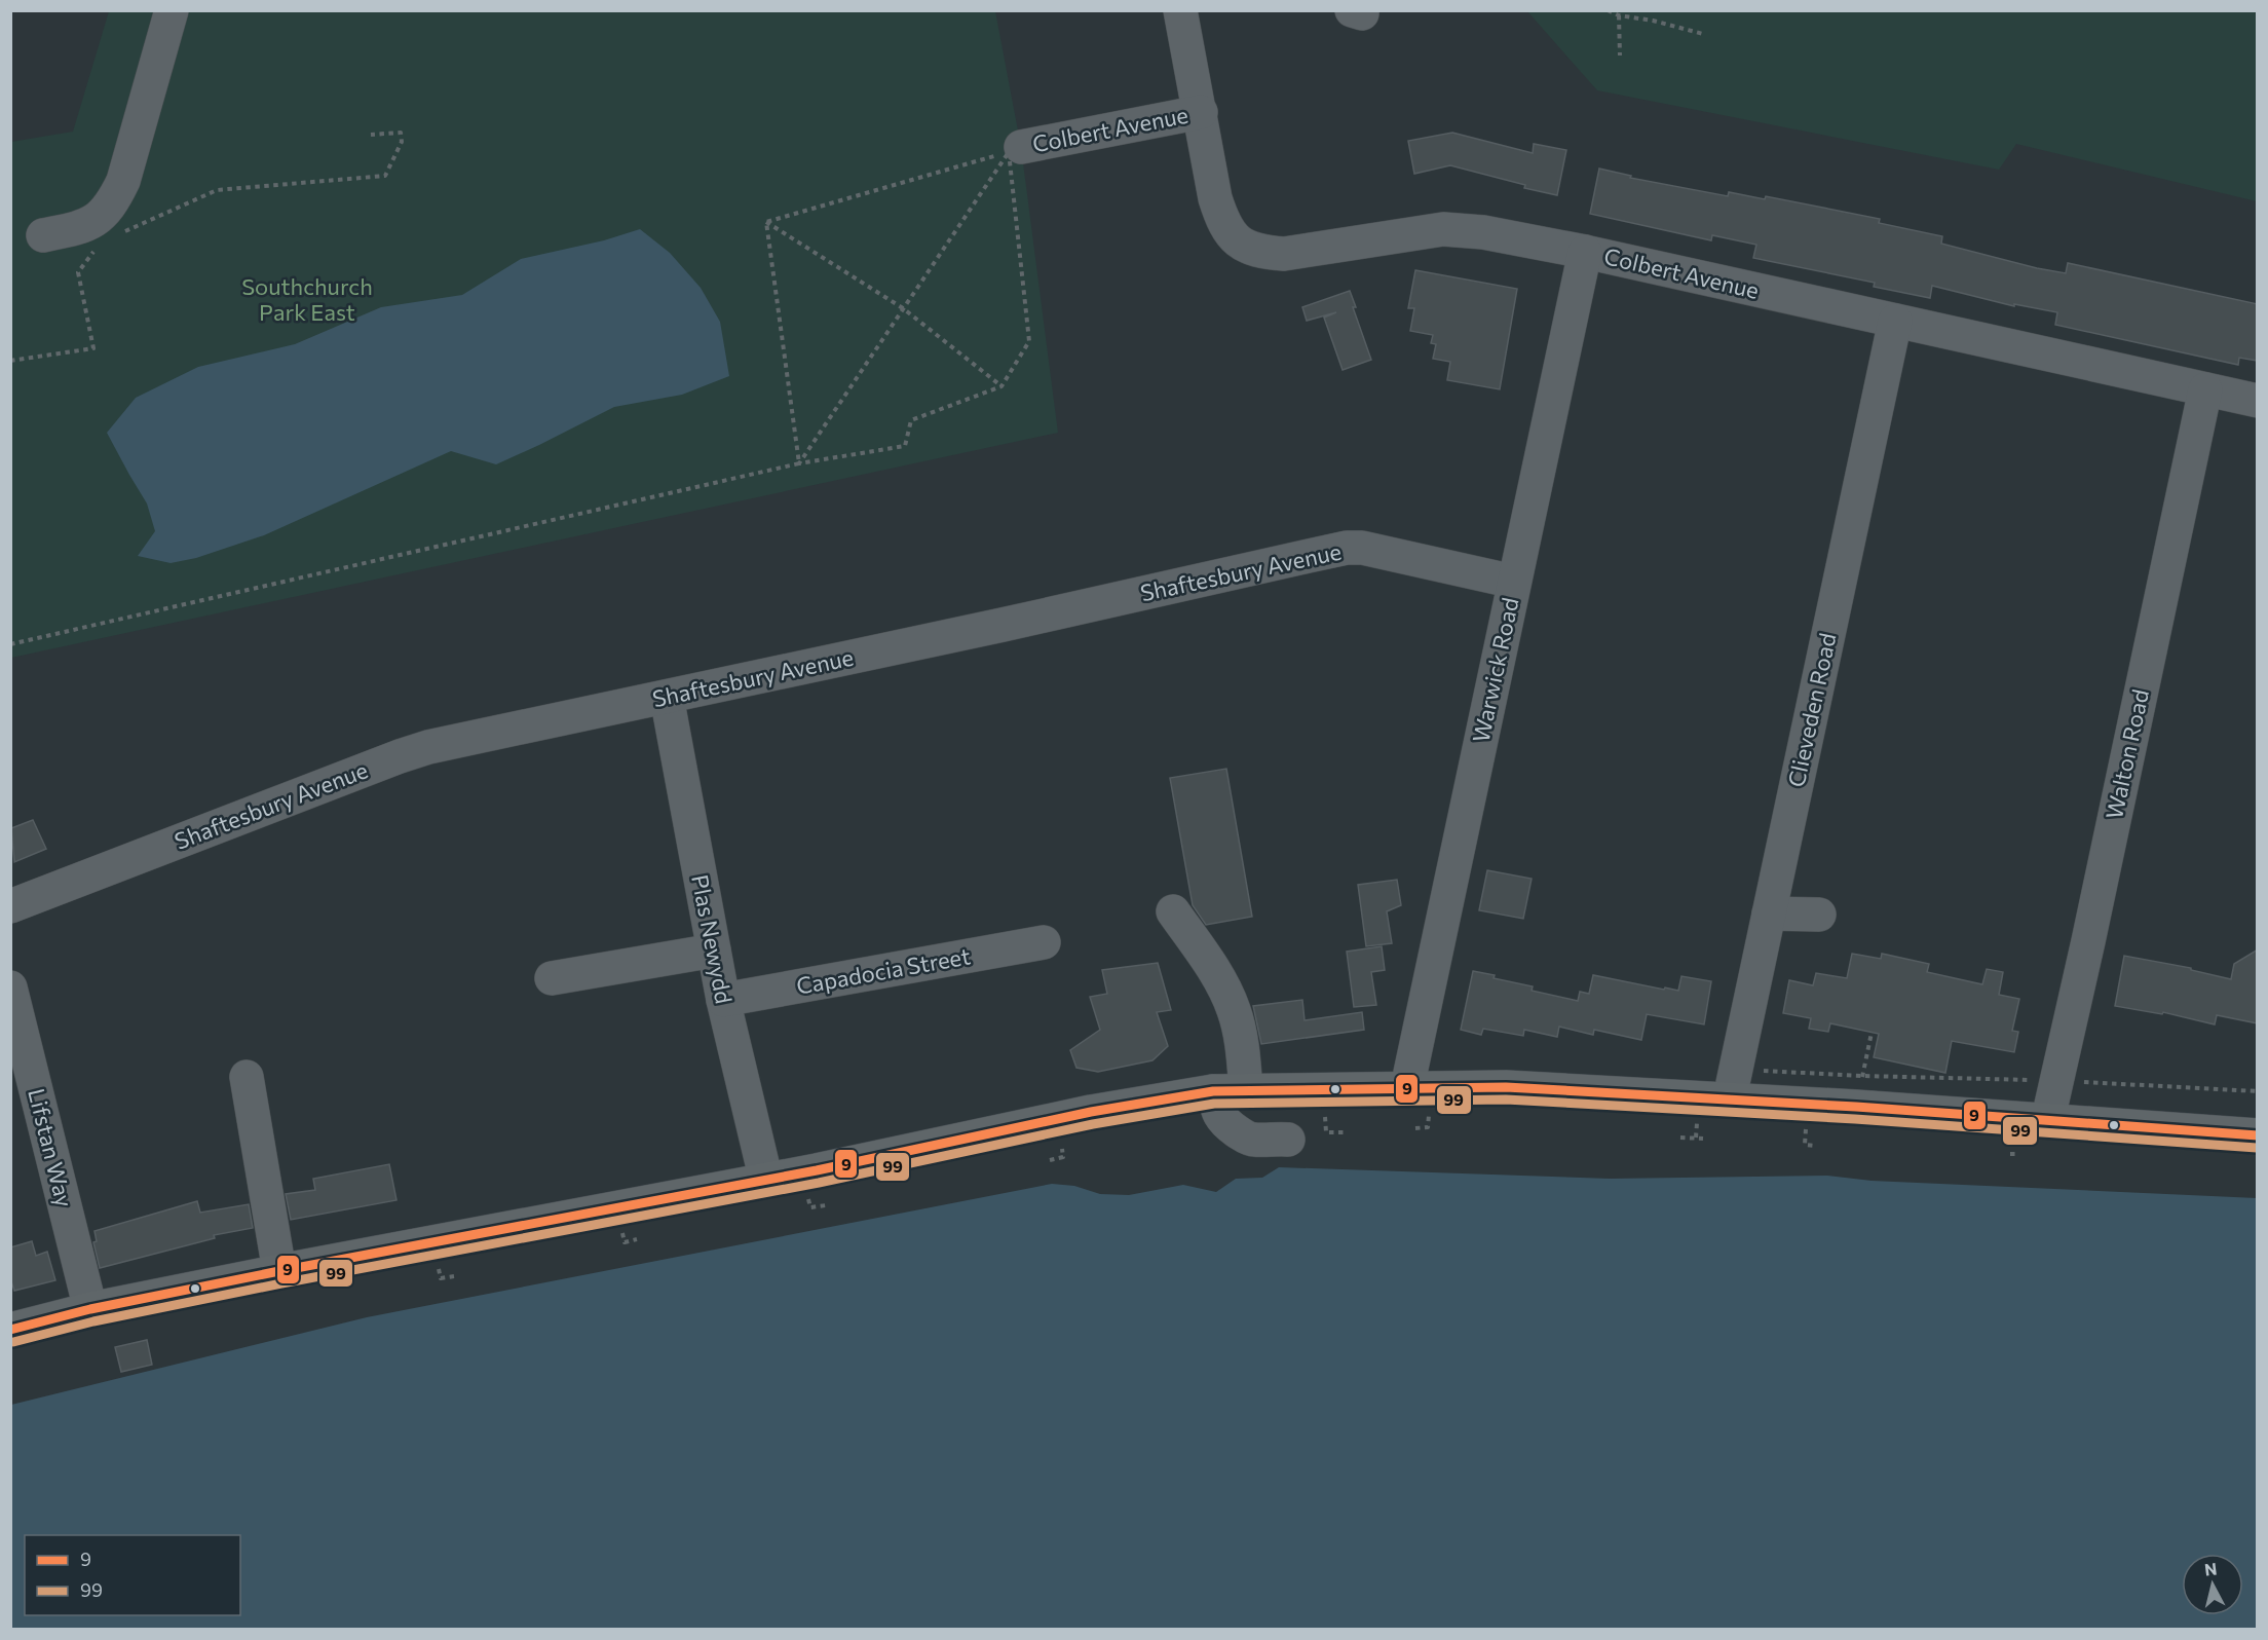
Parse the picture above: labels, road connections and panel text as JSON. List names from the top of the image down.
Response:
{
  "streets": {
    "street": [
      "Colbert Avenue",
      "Shaftesbury Avenue",
      "Warwick Road",
      "Clieveden Road",
      "Walton Road",
      "Plas Newydd",
      "Capadocia Street",
      "Lifstan Way"
    ]
  },
  "crossings": [
    ["Colbert Avenue", "Warwick Road"],
    ["Colbert Avenue", "Clieveden Road"],
    ["Colbert Avenue", "Walton Road"],
    ["Shaftesbury Avenue", "Warwick Road"],
    ["Shaftesbury Avenue", "Plas Newydd"],
    ["Plas Newydd", "Capadocia Street"]
  ],
  "parks": ["Southchurch Park East"],
  "lines": ["transit line 9", "transit line 99"],
  "legend": ["9", "99"],
  "north": "top"
}
